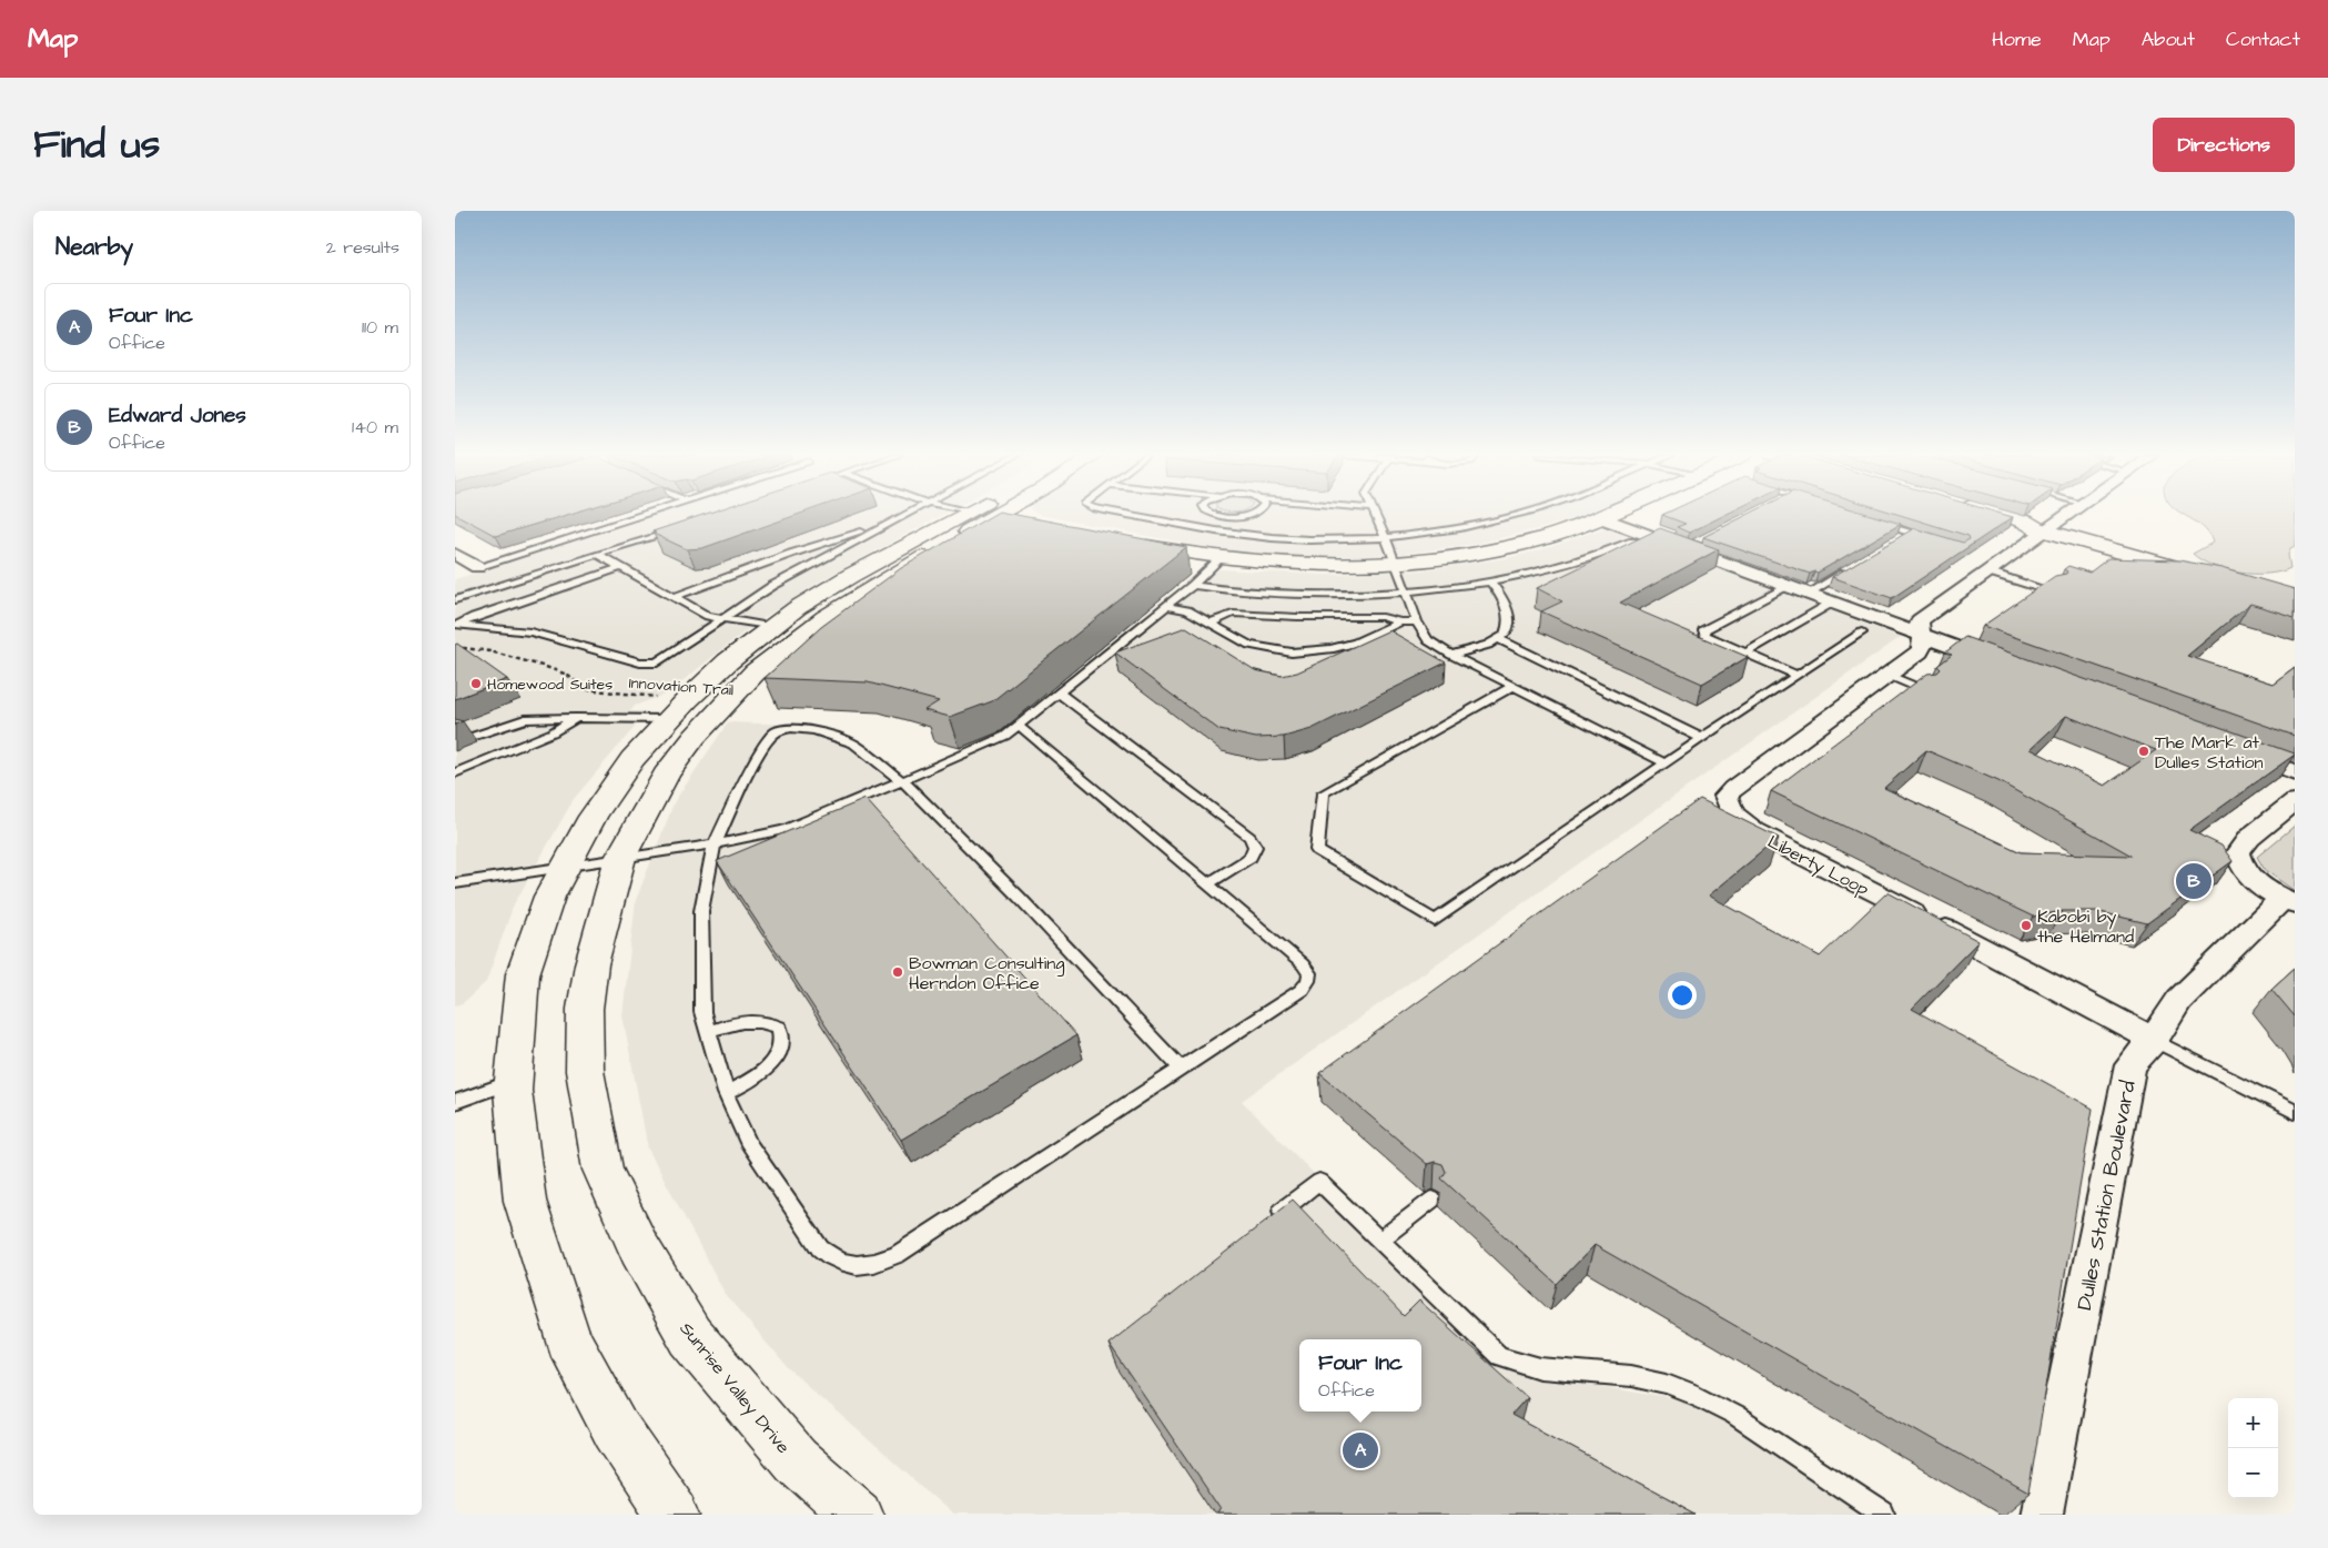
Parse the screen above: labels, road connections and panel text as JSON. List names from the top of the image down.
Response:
{
  "streets": {
    "main road": ["Sunrise Valley Drive"],
    "street": ["Liberty Loop", "Dulles Station Boulevard"],
    "path": ["Innovation Trail"]
  },
  "crossings": [
    ["Innovation Trail", "Sunrise Valley Drive"],
    ["Liberty Loop", "Dulles Station Boulevard"]
  ],
  "places": [
    "Homewood Suites",
    "The Mark at Dulles Station",
    "Kabobi by the Helmand",
    "Bowman Consulting Herndon Office"
  ],
  "page": {
    "header": "Map",
    "nav": [
      "Home",
      "Map",
      "About",
      "Contact"
    ],
    "title": "Find us",
    "buttons": "Directions",
    "heading": ["Nearby", "2 results"],
    "list": [
      {
        "mark": "A",
        "name": "Four Inc",
        "note": "Office",
        "value": "110 m"
      },
      {
        "mark": "B",
        "name": "Edward Jones",
        "note": "Office",
        "value": "140 m"
      }
    ],
    "pins": ["B", "A"],
    "popup": ["Four Inc", "Office"],
    "map_buttons": ["+", "−"]
  }
}
